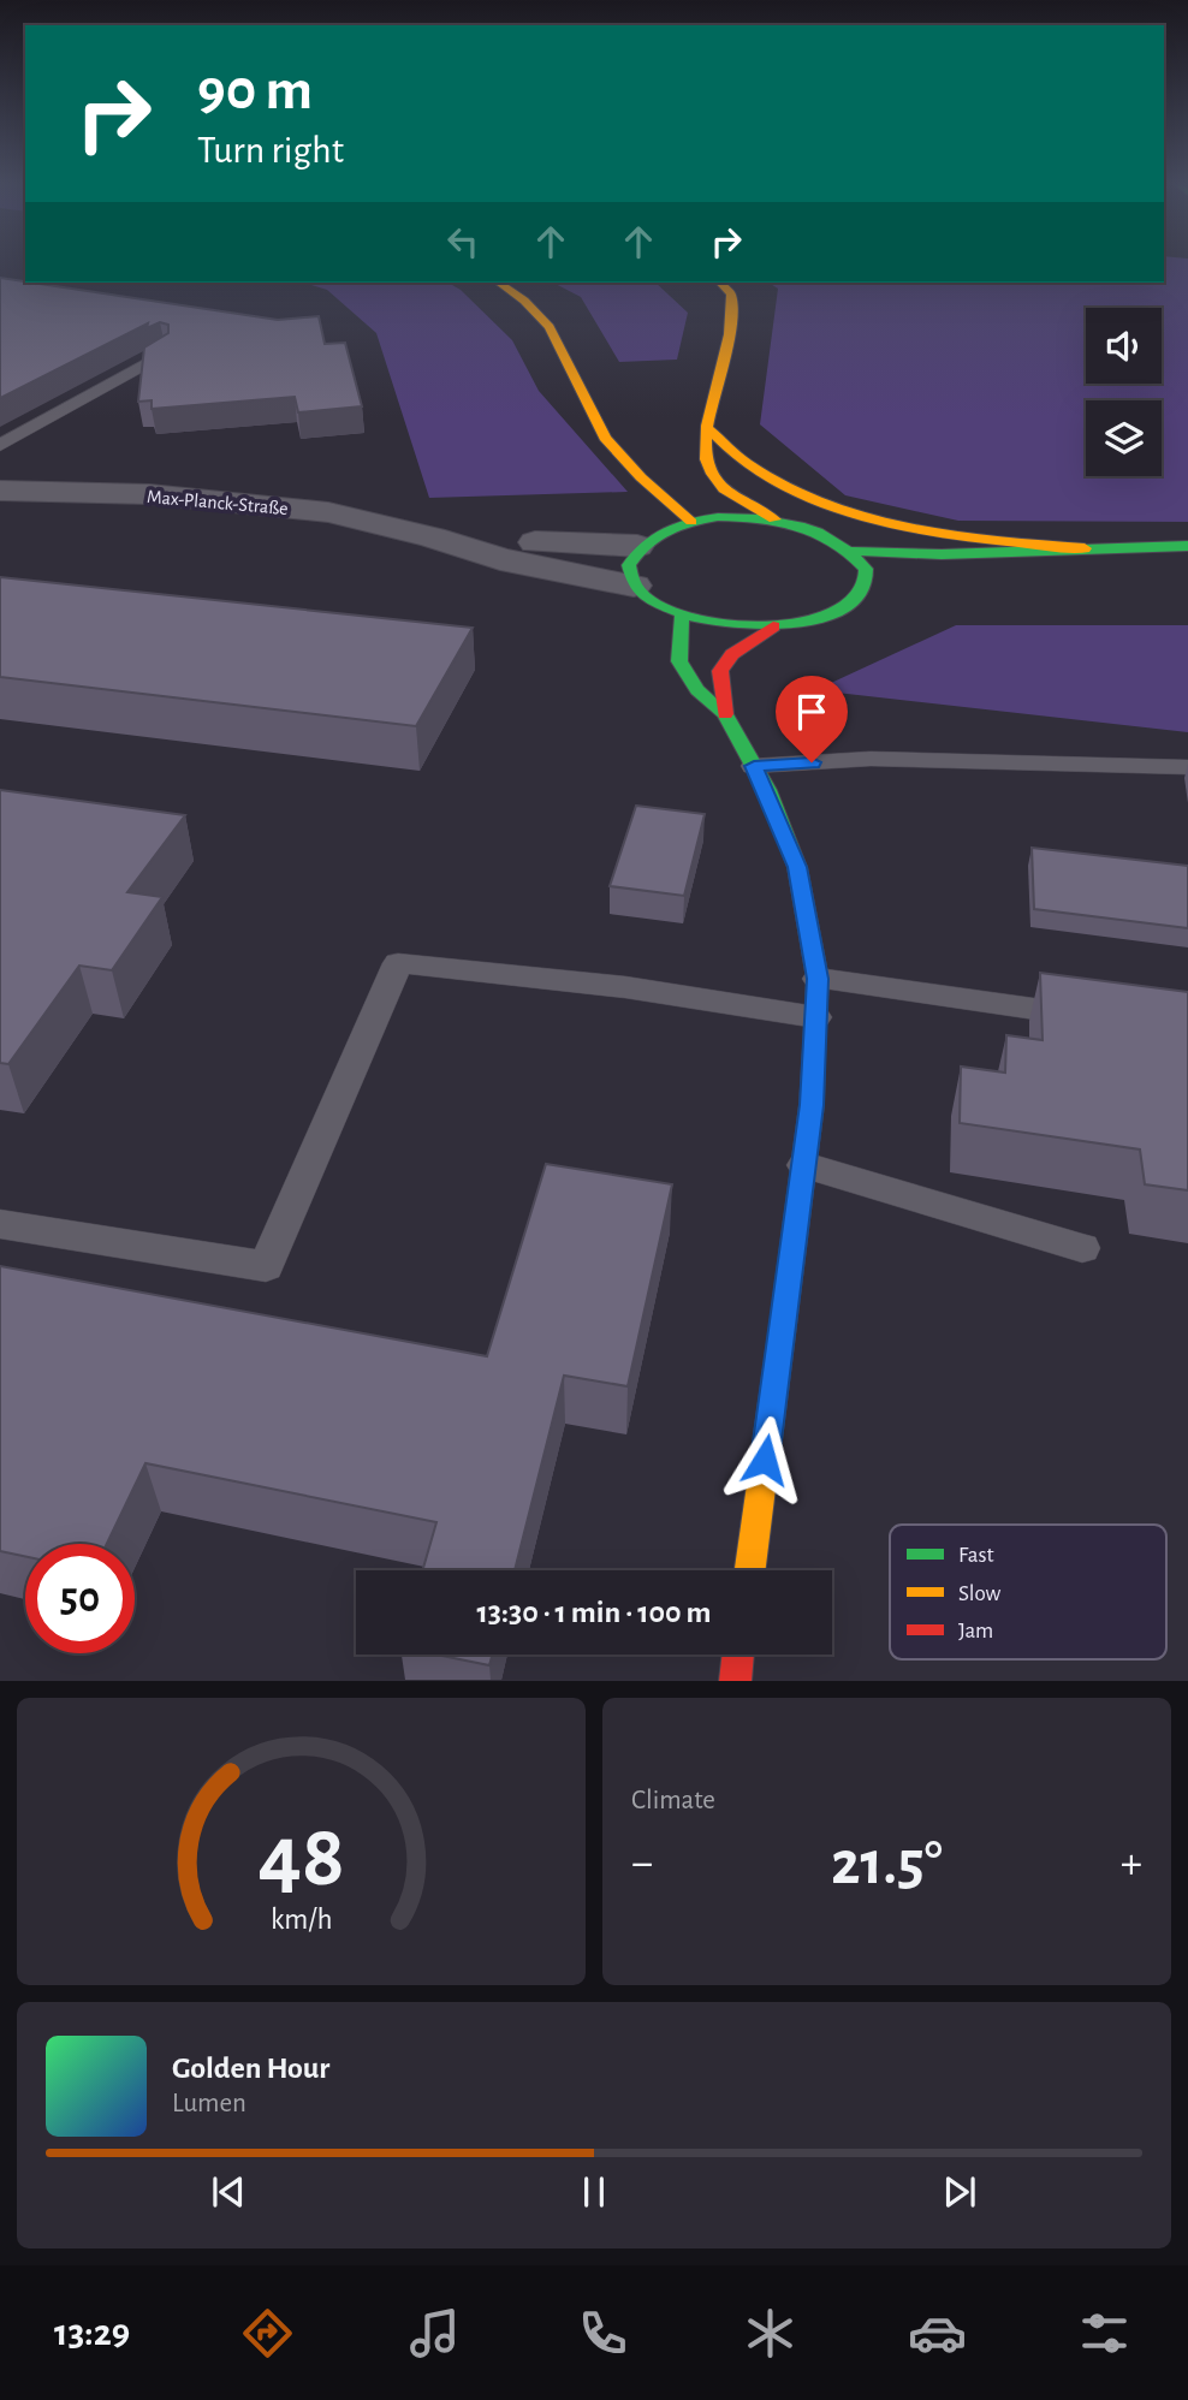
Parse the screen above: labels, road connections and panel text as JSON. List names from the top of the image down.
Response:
{
  "streets": {
    "street": ["Max-Planck-Straße"]
  },
  "legend": ["Fast", "Slow", "Jam"],
  "page": {
    "turn": ["90 m", "Turn right"],
    "limit": "50",
    "trip": "13:30 · 1 min · 100 m",
    "tile": "Climate",
    "heat": ["−", "21.5°", "+"],
    "song": ["Golden Hour", "Lumen"],
    "tabs": "13:29",
    "gauge": ["48", "km/h"]
  }
}
